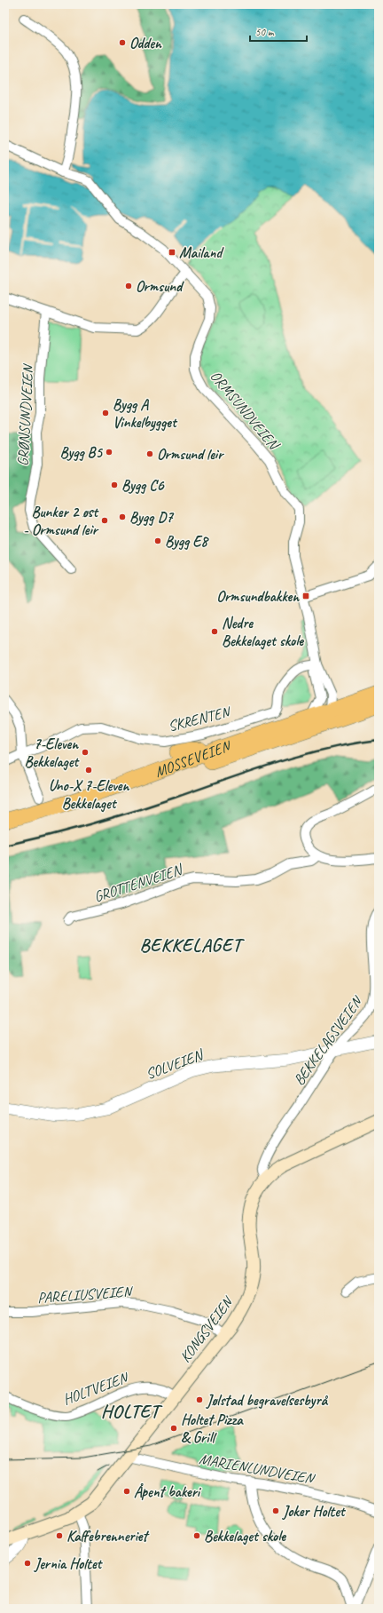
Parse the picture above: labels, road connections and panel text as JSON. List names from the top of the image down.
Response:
{
  "streets": {
    "highway": ["MOSSEVEIEN"],
    "main road": ["KONGSVEIEN"],
    "street": [
      "ORMSUNDVEIEN",
      "GRØNSUNDVEIEN",
      "SKRENTEN",
      "GROTTENVEIEN",
      "BEKKELAGSVEIEN",
      "SOLVEIEN",
      "PARELIUSVEIEN",
      "HOLTVEIEN",
      "MARIENLUNDVEIEN"
    ]
  },
  "crossings": [
    ["ORMSUNDVEIEN", "SKRENTEN"],
    ["ORMSUNDVEIEN", "MOSSEVEIEN"],
    ["BEKKELAGSVEIEN", "SOLVEIEN"],
    ["BEKKELAGSVEIEN", "KONGSVEIEN"],
    ["PARELIUSVEIEN", "KONGSVEIEN"],
    ["KONGSVEIEN", "HOLTVEIEN"],
    ["KONGSVEIEN", "MARIENLUNDVEIEN"]
  ],
  "districts": ["BEKKELAGET", "HOLTET"],
  "places": {
    "other": [
      "Odden",
      "Ormsund",
      "Bygg A Vinkelbygget",
      "Bygg B5",
      "Ormsund leir",
      "Bygg C6",
      "Bygg D7",
      "Bunker 2 øst - Ormsund leir",
      "Bygg E8",
      "Nedre Bekkelaget skole",
      "7-Eleven Bekkelaget",
      "Uno-X 7-Eleven Bekkelaget",
      "Jølstad begravelsesbyrå",
      "Holtet Pizza & Grill",
      "Åpent bakeri",
      "Joker Holtet",
      "Kaffebrenneriet",
      "Bekkelaget skole",
      "Jernia Holtet"
    ],
    "transit": ["Mailand", "Ormsundbakken"]
  },
  "scale_bar": "50 m"
}
